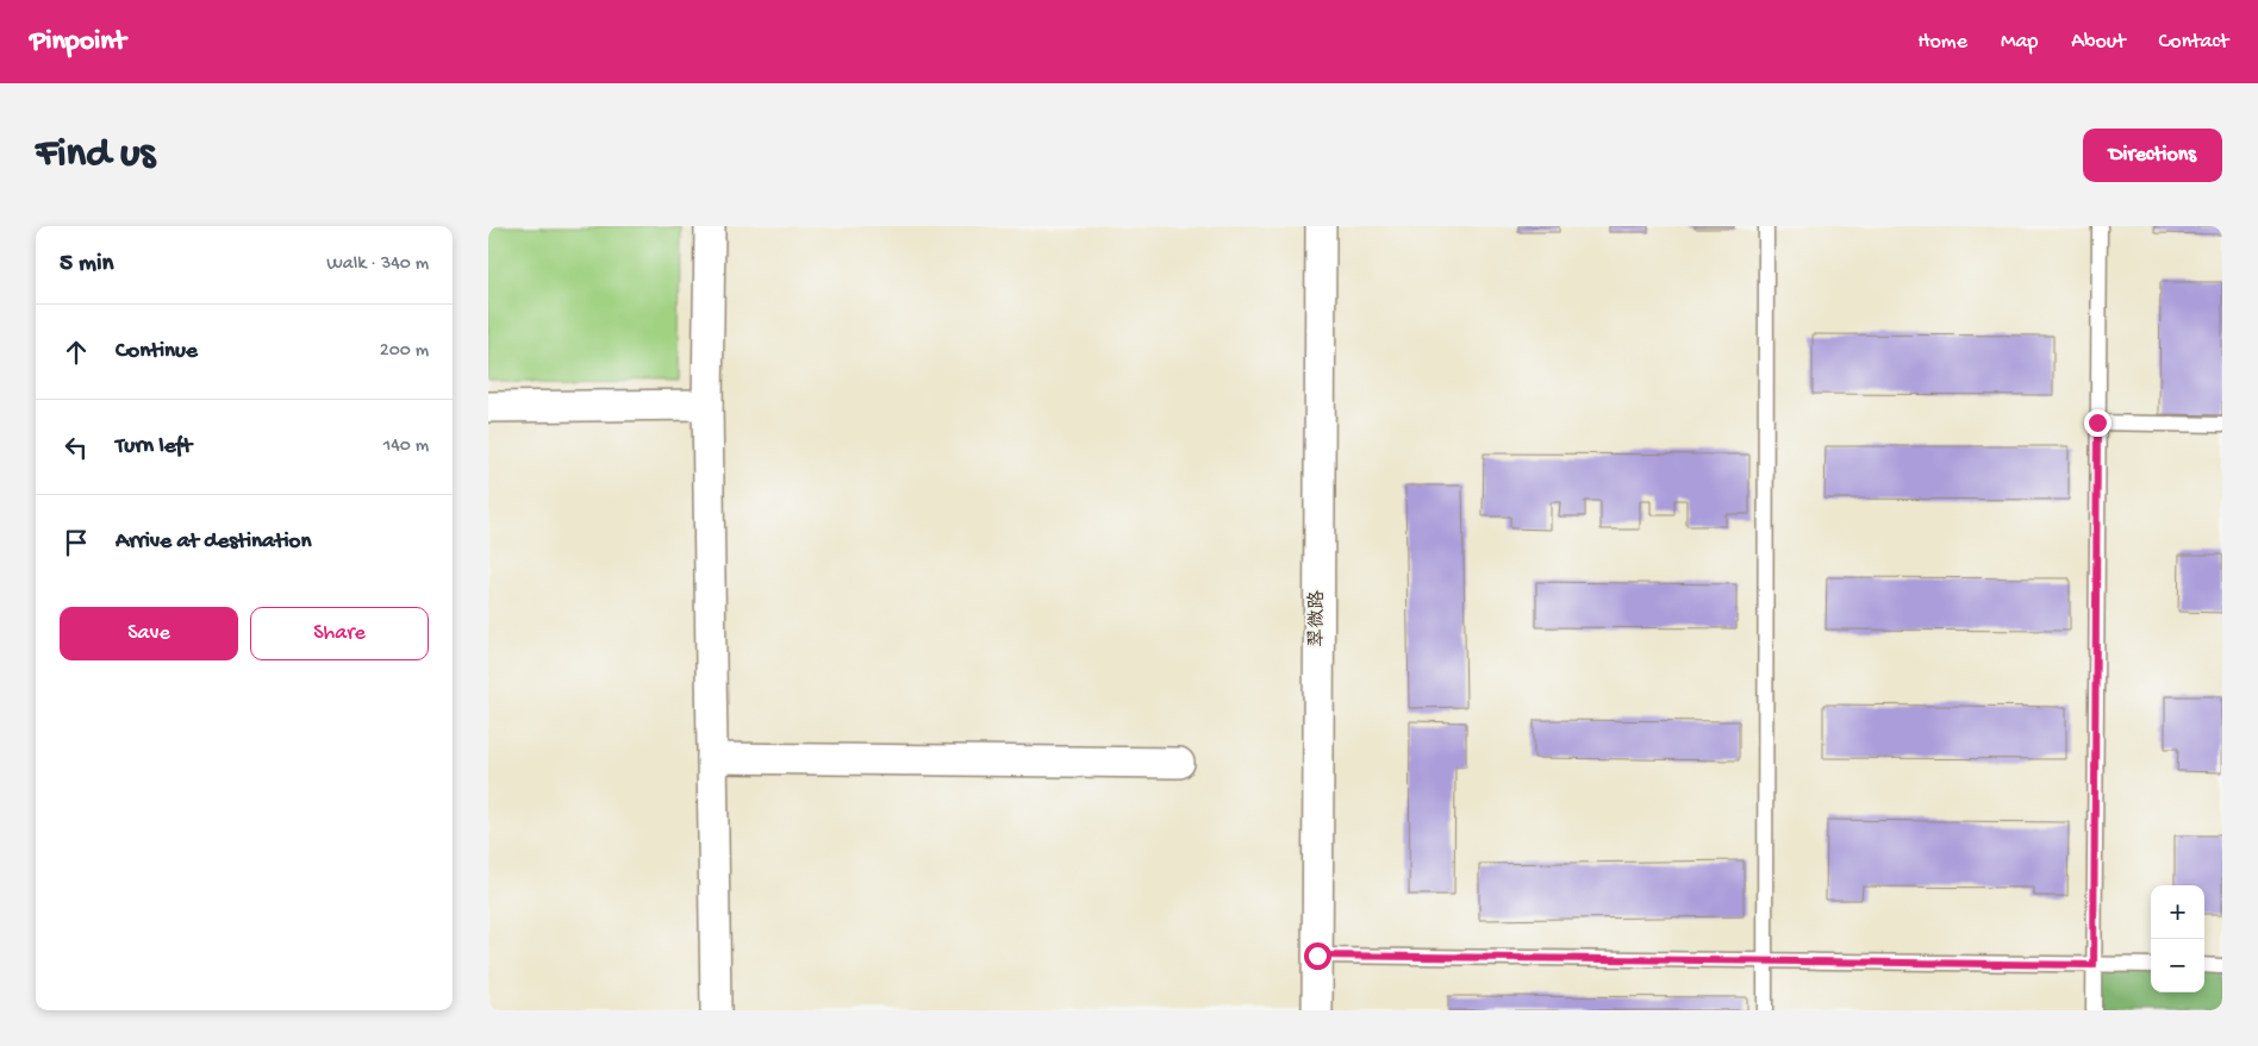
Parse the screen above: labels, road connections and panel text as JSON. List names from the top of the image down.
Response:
{
  "streets": {
    "street": ["翠微路"]
  },
  "page": {
    "header": "Pinpoint",
    "nav": [
      "Home",
      "Map",
      "About",
      "Contact"
    ],
    "buttons": [
      "Directions",
      ["Save", "Share"]
    ],
    "title": "Find us",
    "heading": ["5 min", "Walk · 340 m"],
    "list": [
      ["Continue", "200 m"],
      ["Turn left", "140 m"],
      "Arrive at destination"
    ],
    "map_buttons": ["+", "−"]
  }
}
